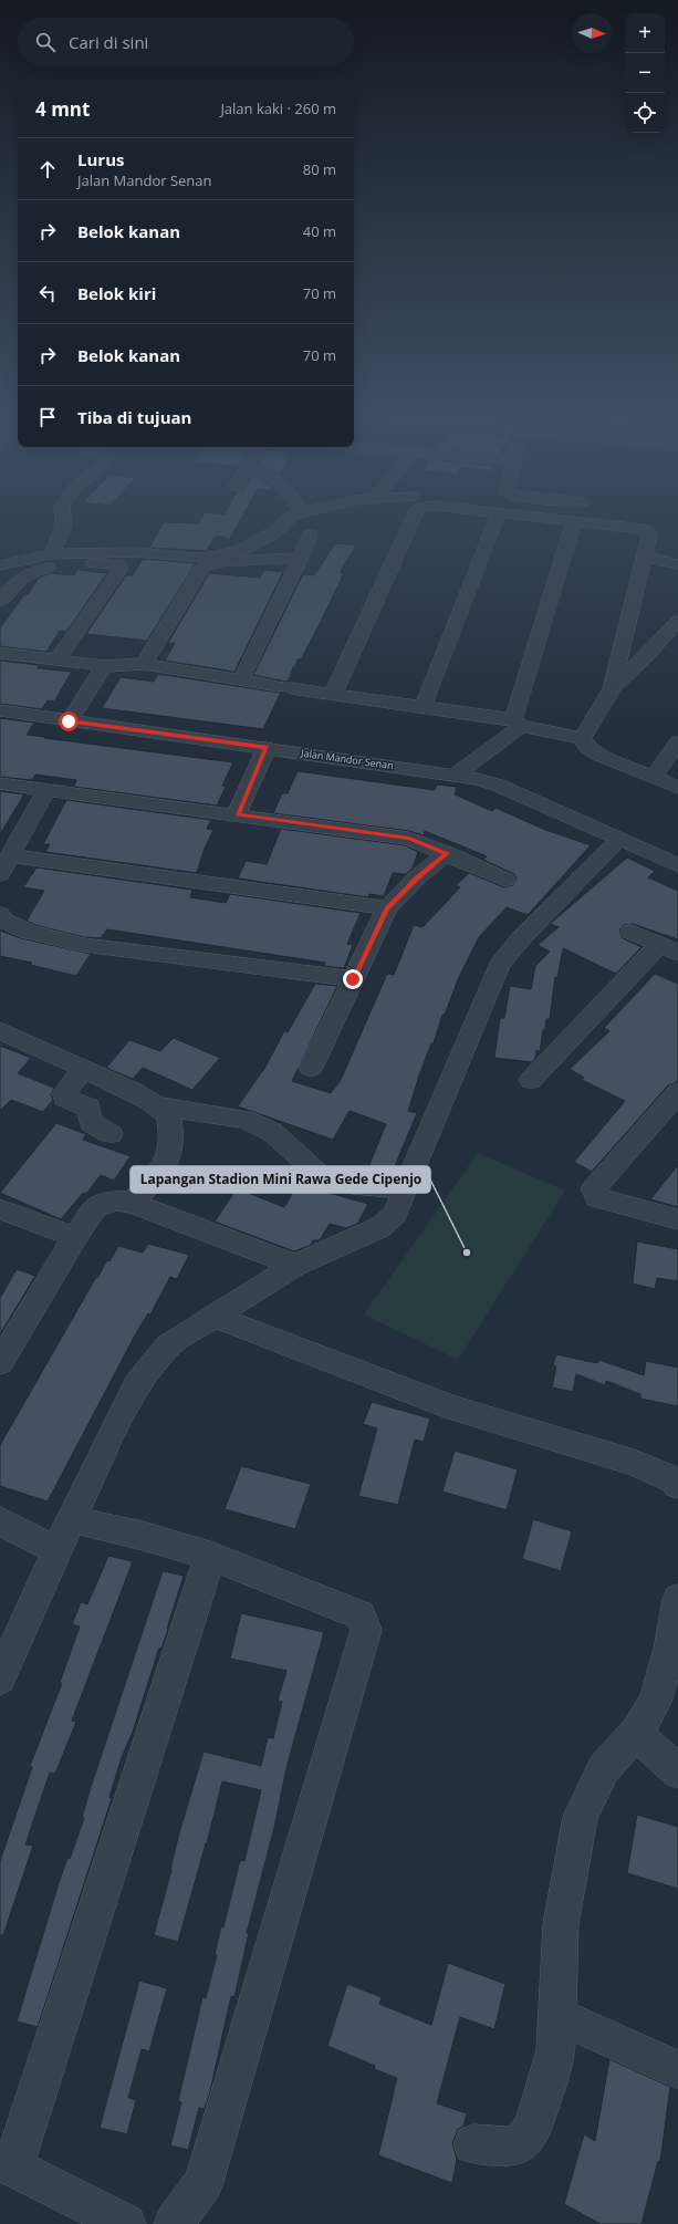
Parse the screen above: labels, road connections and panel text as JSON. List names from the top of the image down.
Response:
{
  "streets": {
    "street": ["Jalan Mandor Senan"]
  },
  "places": ["Lapangan Stadion Mini Rawa Gede Cipenjo"],
  "north": "right",
  "page": {
    "map_buttons": ["+", "−"],
    "search": "Cari di sini",
    "heading": ["4 mnt", "Jalan kaki · 260 m"],
    "list": [
      ["Lurus", "Jalan Mandor Senan", "80 m"],
      ["Belok kanan", "40 m"],
      ["Belok kiri", "70 m"],
      ["Belok kanan", "70 m"],
      "Tiba di tujuan"
    ]
  }
}
